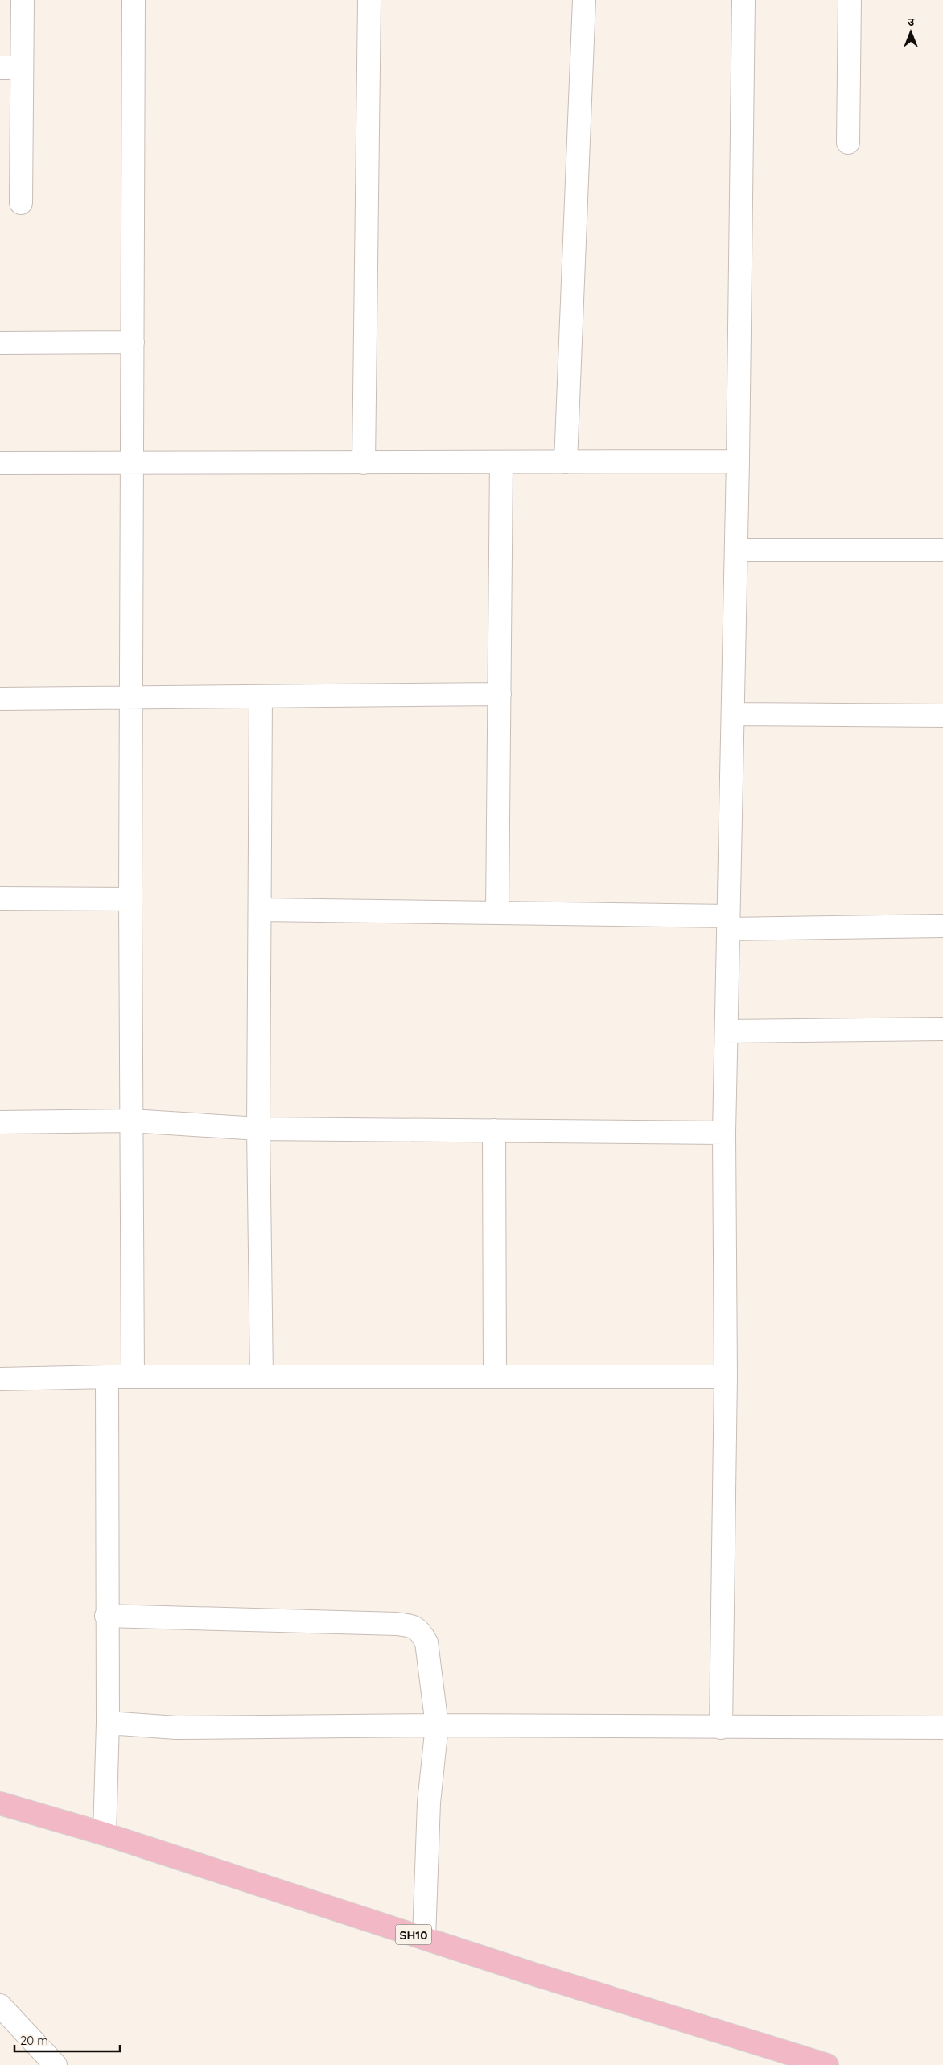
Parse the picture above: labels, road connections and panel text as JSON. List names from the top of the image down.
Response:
{
  "streets": {
    "main road": ["SH10"]
  },
  "scale_bar": "20 m",
  "north": "top"
}
